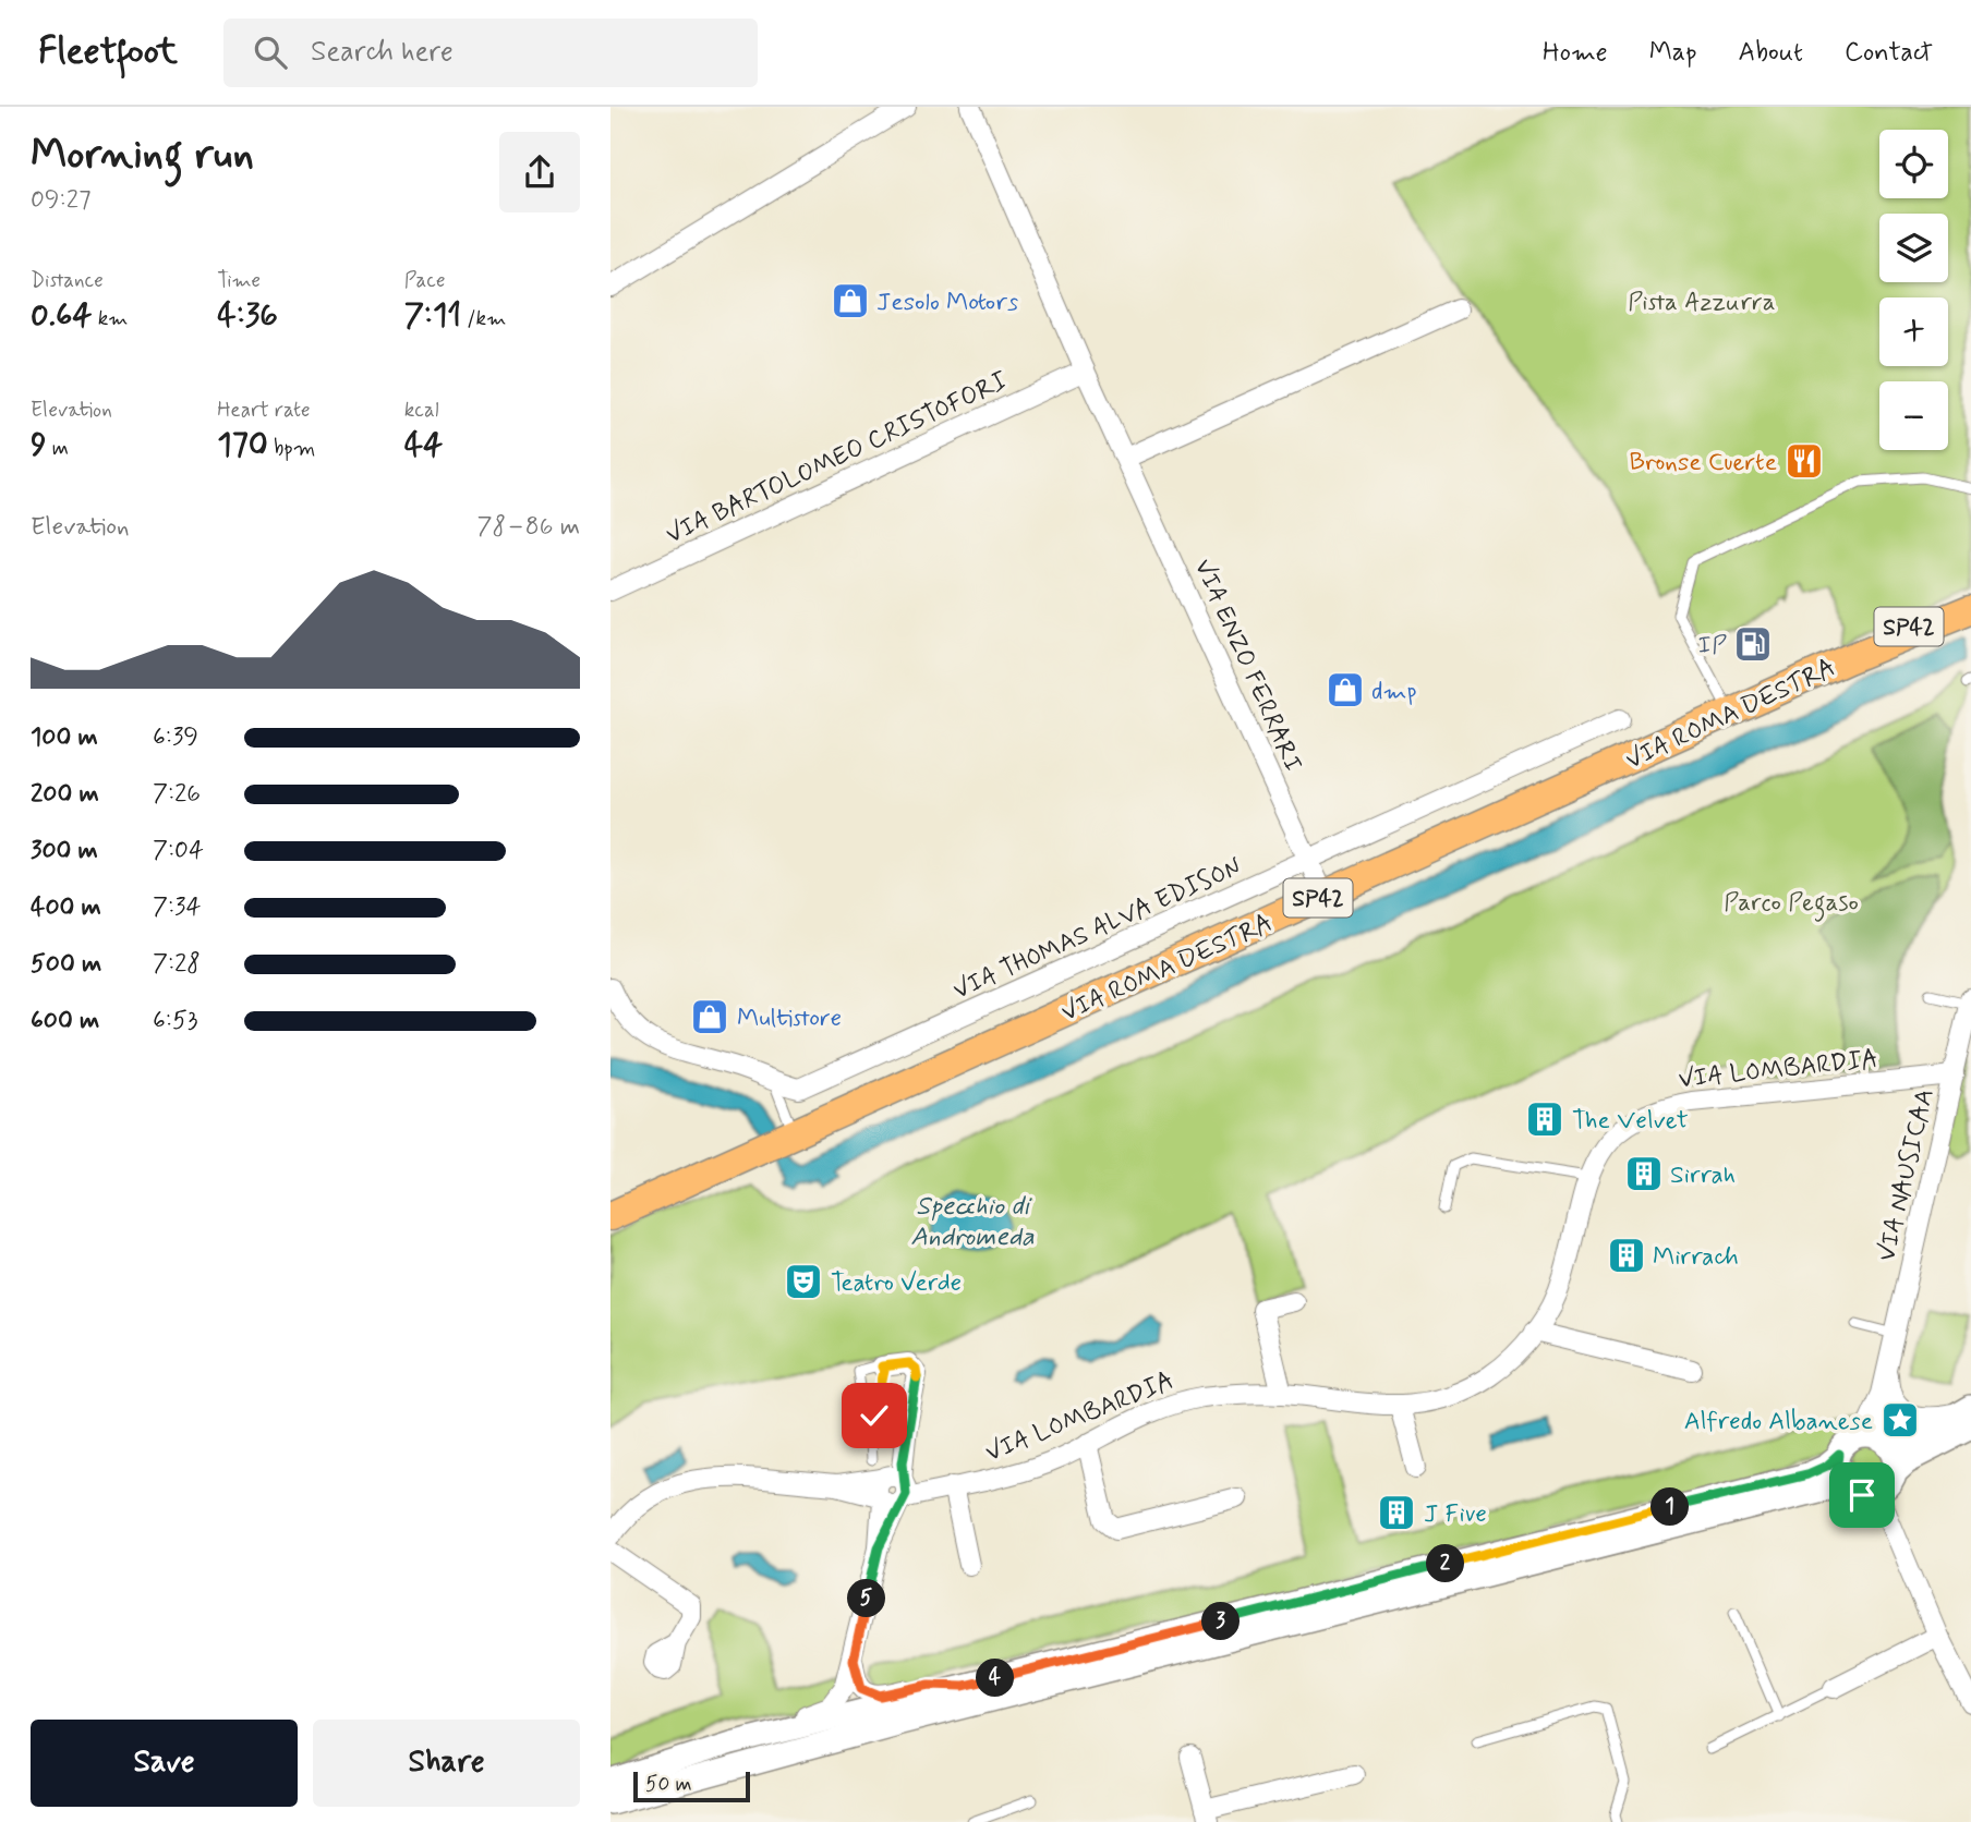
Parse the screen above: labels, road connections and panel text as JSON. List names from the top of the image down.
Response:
{
  "streets": {
    "main road": ["SP42", "VIA ROMA DESTRA"],
    "street": [
      "VIA BARTOLOMEO CRISTOFORI",
      "VIA ENZO FERRARI",
      "VIA THOMAS ALVA EDISON",
      "VIA LOMBARDIA",
      "VIA NAUSICAA"
    ]
  },
  "crossings": [
    ["VIA BARTOLOMEO CRISTOFORI", "VIA ENZO FERRARI"],
    ["VIA ENZO FERRARI", "VIA ROMA DESTRA"],
    ["VIA ENZO FERRARI", "VIA THOMAS ALVA EDISON"],
    ["VIA LOMBARDIA", "VIA NAUSICAA"]
  ],
  "water": ["Specchio di Andromeda"],
  "parks": ["Pista Azzurra", "Parco Pegaso"],
  "places": {
    "shop": ["Jesolo Motors", "dmp", "Multistore"],
    "restaurant": ["Bronse Cuerte"],
    "fuel station": ["IP"],
    "building": [
      "The Velvet",
      "Sirrah",
      "Mirrach",
      "J Five"
    ],
    "theatre": ["Teatro Verde"],
    "place": ["Alfredo Albanese"]
  },
  "scale_bar": "50 m",
  "page": {
    "header": "Fleetfoot",
    "search": "Search here",
    "nav": [
      "Home",
      "Map",
      "About",
      "Contact"
    ],
    "heading": ["Morning run", "09:27"],
    "map_buttons": ["+", "−"],
    "stats": [
      ["Distance", "0.64 km"],
      ["Time", "4:36"],
      ["Pace", "7:11 /km"],
      ["Elevation", "9 m"],
      ["Heart rate", "170 bpm"],
      ["kcal", "44"]
    ],
    "chart": ["Elevation", "78–86 m"],
    "list": [
      {
        "name": "100 m",
        "note": "6:39"
      },
      {
        "name": "200 m",
        "note": "7:26"
      },
      {
        "name": "300 m",
        "note": "7:04"
      },
      {
        "name": "400 m",
        "note": "7:34"
      },
      {
        "name": "500 m",
        "note": "7:28"
      },
      {
        "name": "600 m",
        "note": "6:53"
      }
    ],
    "pins": [
      "1",
      "2",
      "5",
      "3",
      "4"
    ],
    "buttons": ["Save", "Share"],
    "scale": "50 m"
  }
}
